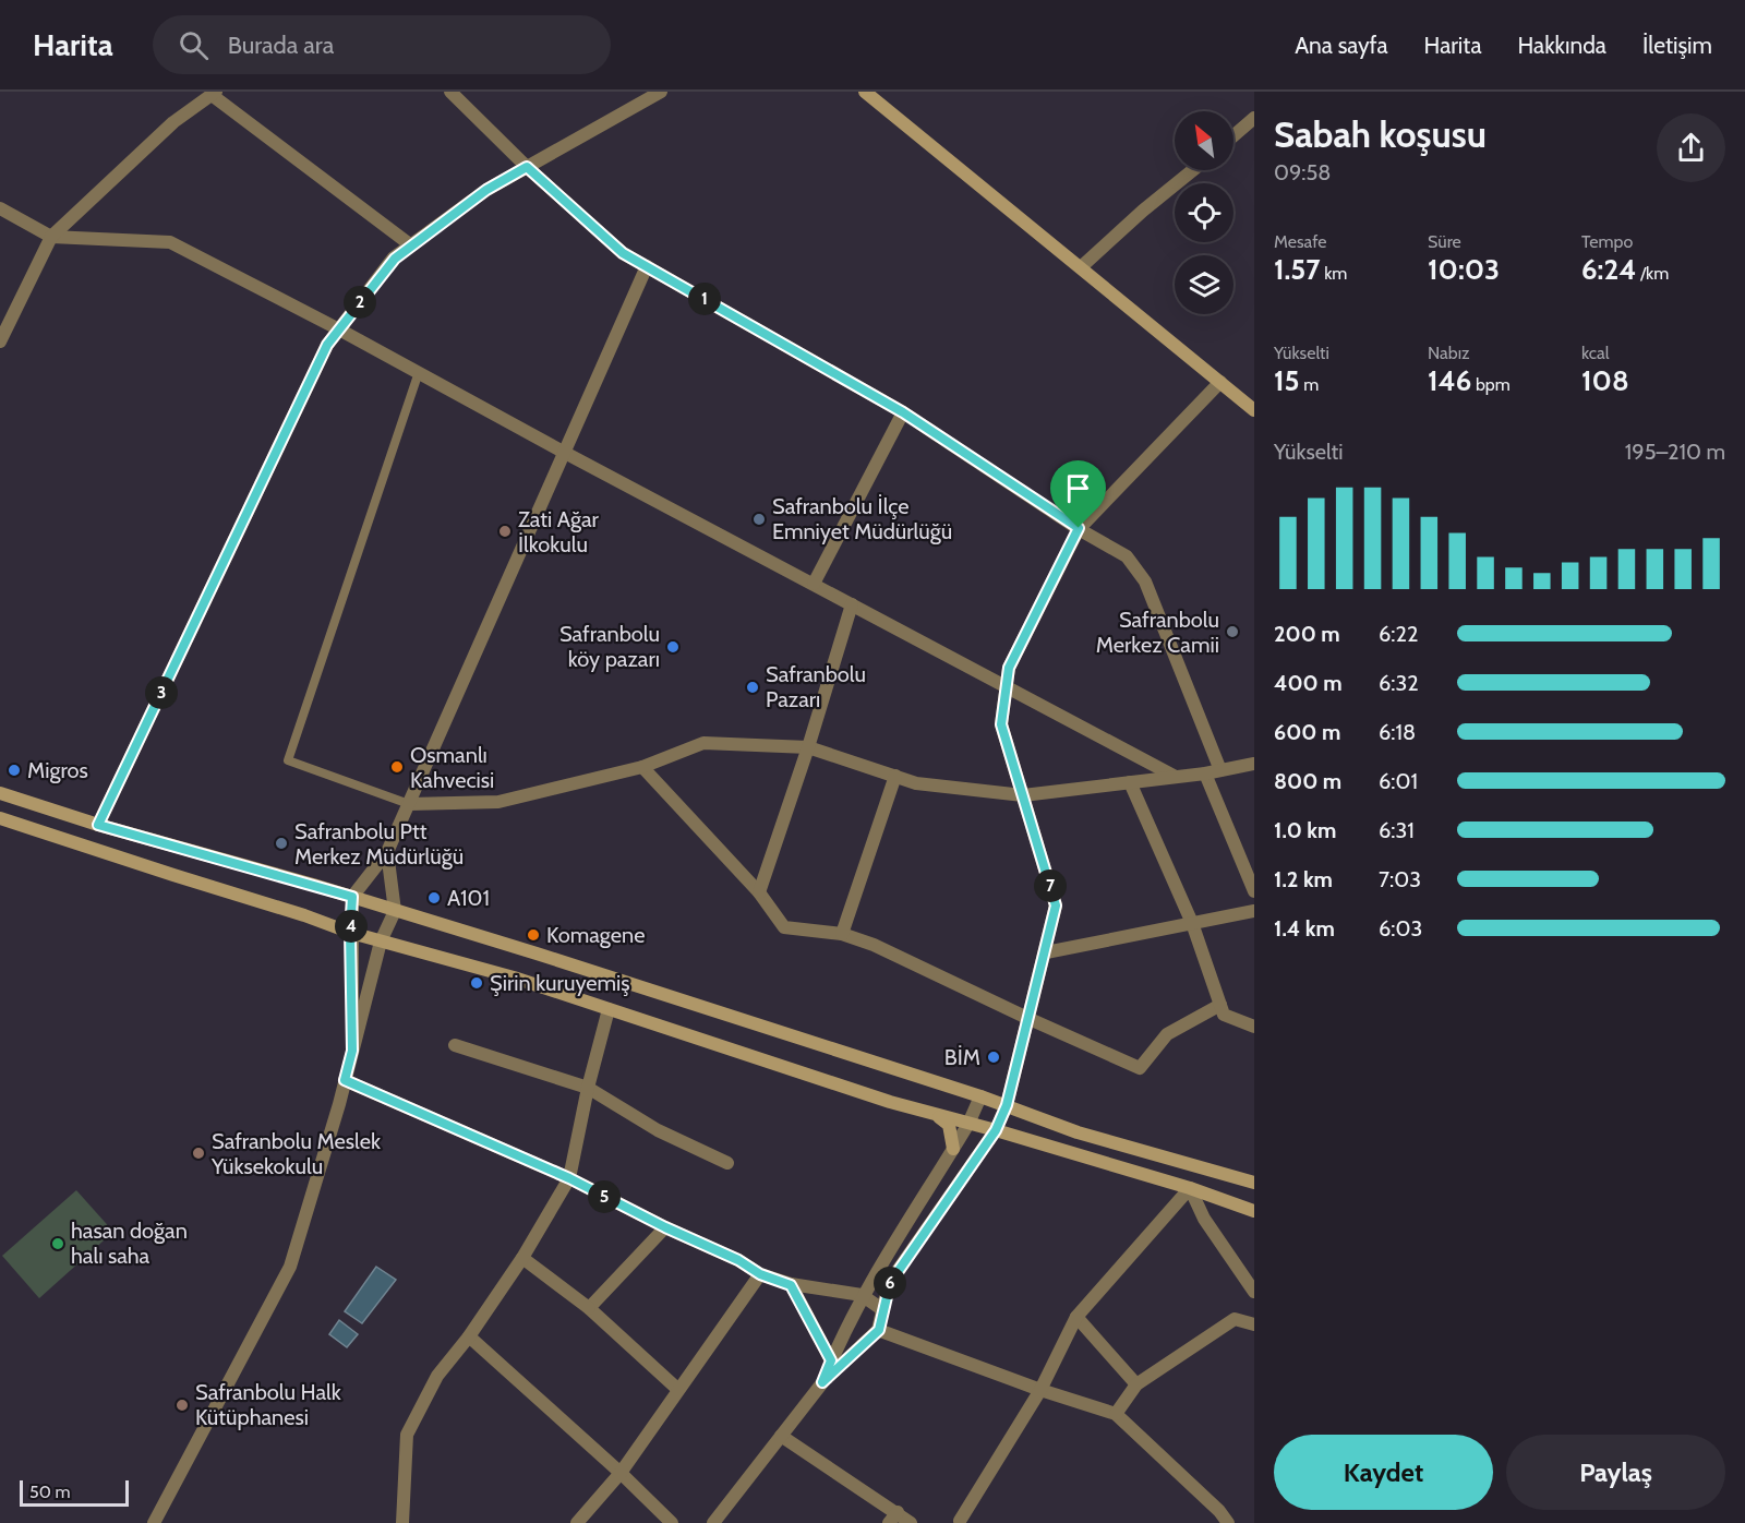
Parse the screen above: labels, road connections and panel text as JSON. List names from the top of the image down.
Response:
{
  "places": [
    "Safranbolu İlçe Emniyet Müdürlüğü",
    "Zati Ağar İlkokulu",
    "Safranbolu Merkez Camii",
    "Safranbolu köy pazarı",
    "Safranbolu Pazarı",
    "Osmanlı Kahvecisi",
    "Migros",
    "Safranbolu Ptt Merkez Müdürlüğü",
    "A101",
    "Komagene",
    "Şirin kuruyemiş",
    "BİM",
    "Safranbolu Meslek Yüksekokulu",
    "hasan doğan halı saha",
    "Safranbolu Halk Kütüphanesi"
  ],
  "scale_bar": "50 m",
  "north": "top left",
  "page": {
    "header": "Harita",
    "search": "Burada ara",
    "nav": [
      "Ana sayfa",
      "Harita",
      "Hakkında",
      "İletişim"
    ],
    "heading": ["Sabah koşusu", "09:58"],
    "stats": [
      ["Mesafe", "1.57 km"],
      ["Süre", "10:03"],
      ["Tempo", "6:24 /km"],
      ["Yükselti", "15 m"],
      ["Nabız", "146 bpm"],
      ["kcal", "108"]
    ],
    "pins": [
      "1",
      "2",
      "3",
      "7",
      "4",
      "5",
      "6"
    ],
    "chart": ["Yükselti", "195–210 m"],
    "list": [
      {
        "name": "200 m",
        "note": "6:22"
      },
      {
        "name": "400 m",
        "note": "6:32"
      },
      {
        "name": "600 m",
        "note": "6:18"
      },
      {
        "name": "800 m",
        "note": "6:01"
      },
      {
        "name": "1.0 km",
        "note": "6:31"
      },
      {
        "name": "1.2 km",
        "note": "7:03"
      },
      {
        "name": "1.4 km",
        "note": "6:03"
      }
    ],
    "buttons": ["Kaydet", "Paylaş"],
    "scale": "50 m"
  }
}
